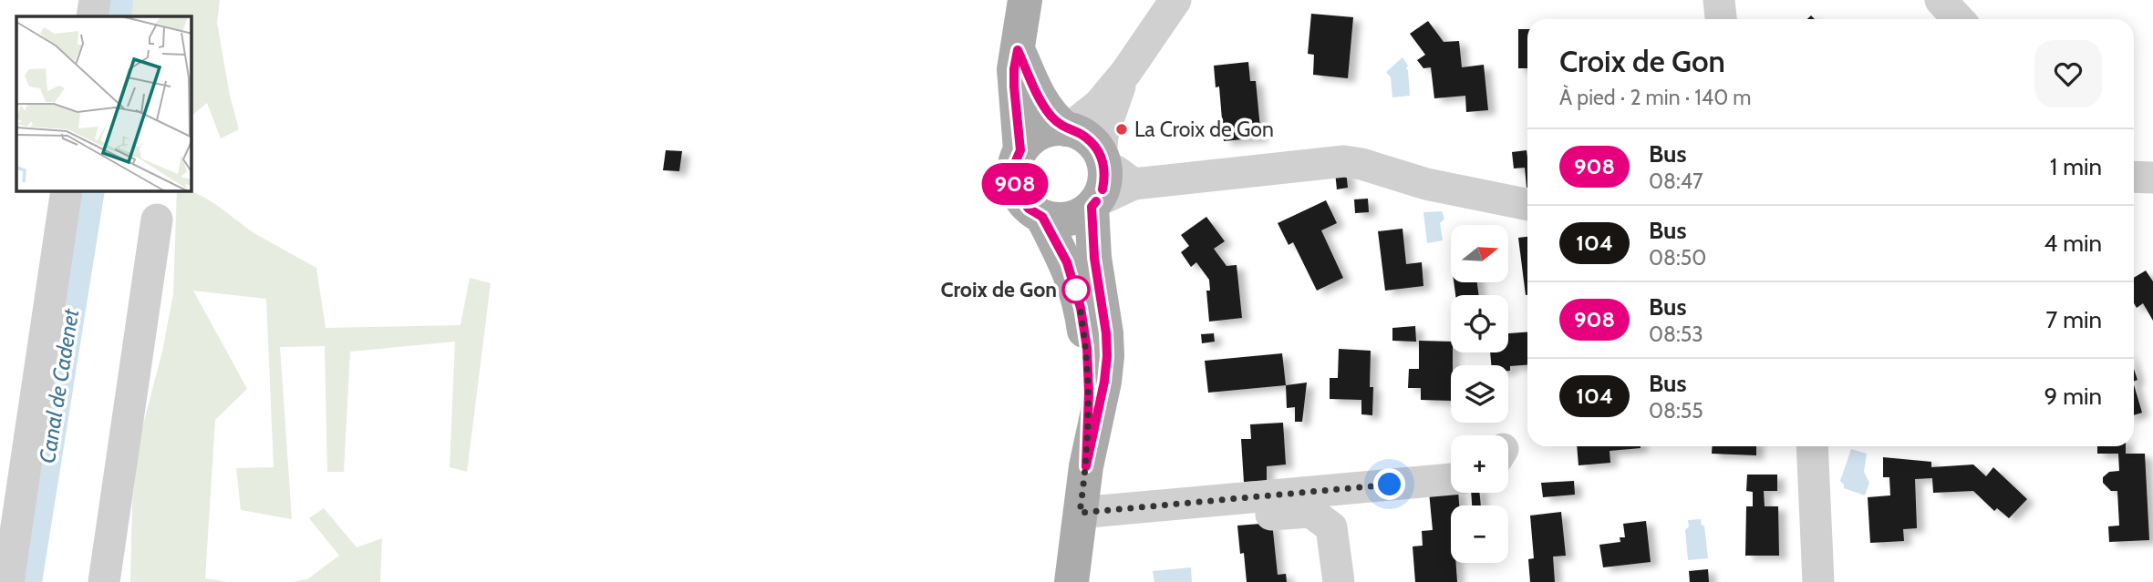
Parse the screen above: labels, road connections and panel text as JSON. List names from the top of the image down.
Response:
{
  "water": ["Canal de Cadenet"],
  "places": ["La Croix de Gon", "Croix de Gon"],
  "lines": ["bus line 908"],
  "north": "right",
  "page": {
    "on_map": "908",
    "heading": ["Croix de Gon", "À pied · 2 min · 140 m"],
    "list": [
      {
        "mark": "908",
        "name": "Bus",
        "note": "08:47",
        "value": "1 min"
      },
      {
        "mark": "104",
        "name": "Bus",
        "note": "08:50",
        "value": "4 min"
      },
      {
        "mark": "908",
        "name": "Bus",
        "note": "08:53",
        "value": "7 min"
      },
      {
        "mark": "104",
        "name": "Bus",
        "note": "08:55",
        "value": "9 min"
      }
    ],
    "map_buttons": ["+", "−"]
  }
}
